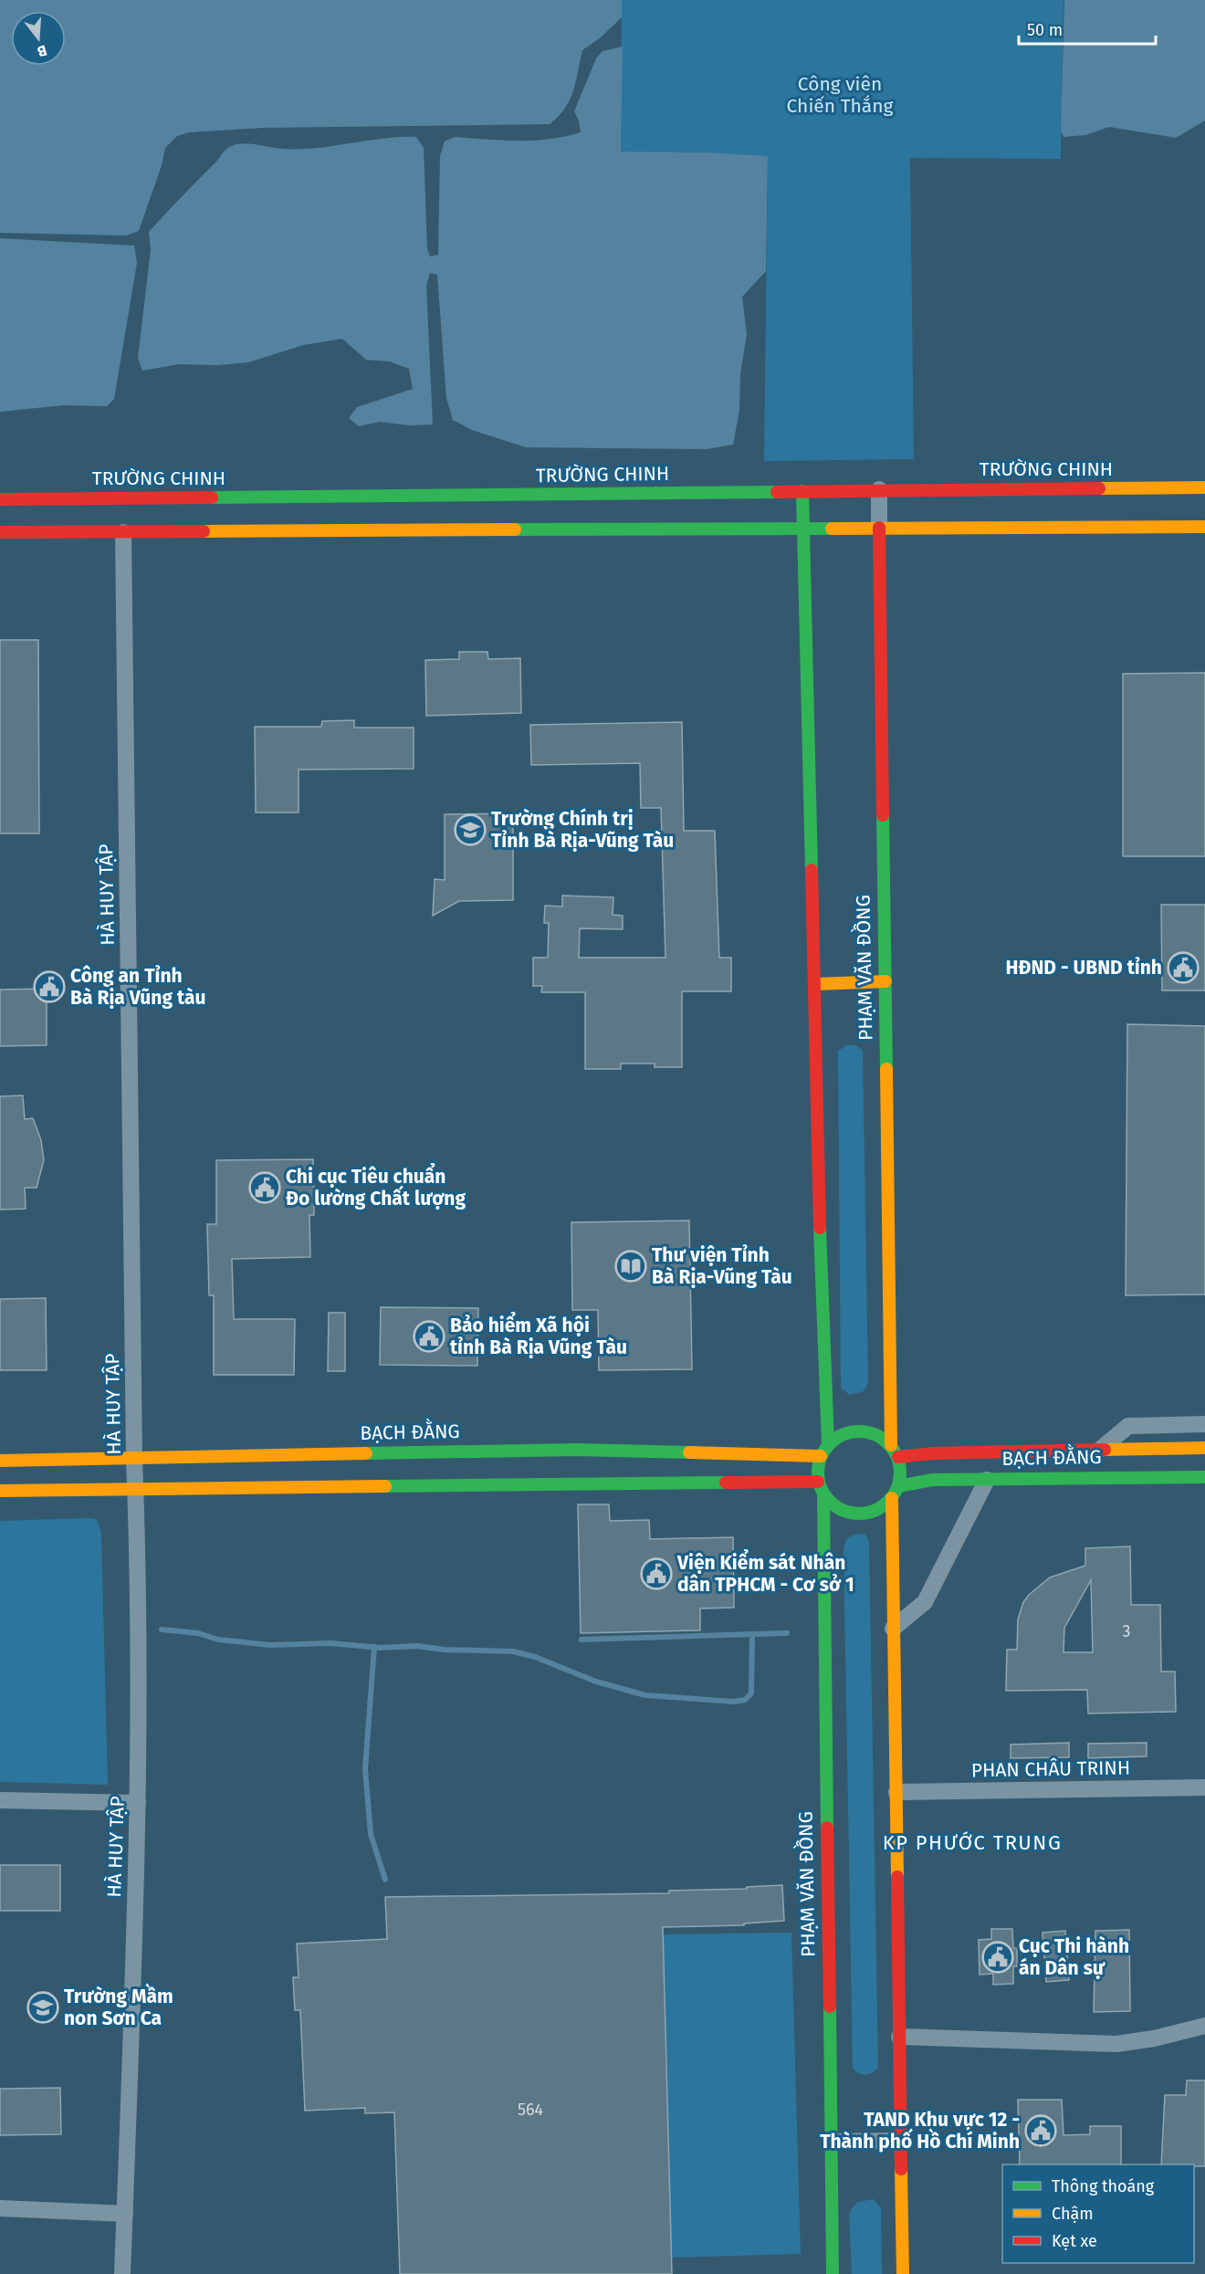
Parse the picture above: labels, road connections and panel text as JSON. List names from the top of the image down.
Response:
{
  "streets": {
    "main road": ["TRƯỜNG CHINH", "PHẠM VĂN ĐỒNG", "BẠCH ĐẰNG"],
    "street": ["HÀ HUY TẬP", "PHAN CHÂU TRINH"]
  },
  "crossings": [
    ["TRƯỜNG CHINH", "PHẠM VĂN ĐỒNG"],
    ["HÀ HUY TẬP", "BẠCH ĐẰNG"],
    ["PHẠM VĂN ĐỒNG", "BẠCH ĐẰNG"]
  ],
  "districts": ["KP PHƯỚC TRUNG"],
  "parks": ["Công viên Chiến Thắng"],
  "places": {
    "school or university": ["Trường Chính trị Tỉnh Bà Rịa-Vũng Tàu", "Trường Mầm non Sơn Ca"],
    "public building": [
      "HĐND - UBND tỉnh",
      "Công an Tỉnh Bà Rịa Vũng tàu",
      "Chi cục Tiêu chuẩn Đo lường Chất lượng",
      "Bảo hiểm Xã hội tỉnh Bà Rịa Vũng Tàu",
      "Viện Kiểm sát Nhân dân TPHCM - Cơ sở 1",
      "Cục Thi hành án Dân sự",
      "TAND Khu vực 12 - Thành phố Hồ Chí Minh"
    ],
    "library": ["Thư viện Tỉnh Bà Rịa-Vũng Tàu"]
  },
  "house_numbers": ["3", "564"],
  "legend": ["Thông thoáng", "Chậm", "Kẹt xe"],
  "scale_bar": "50 m",
  "north": "bottom"
}
